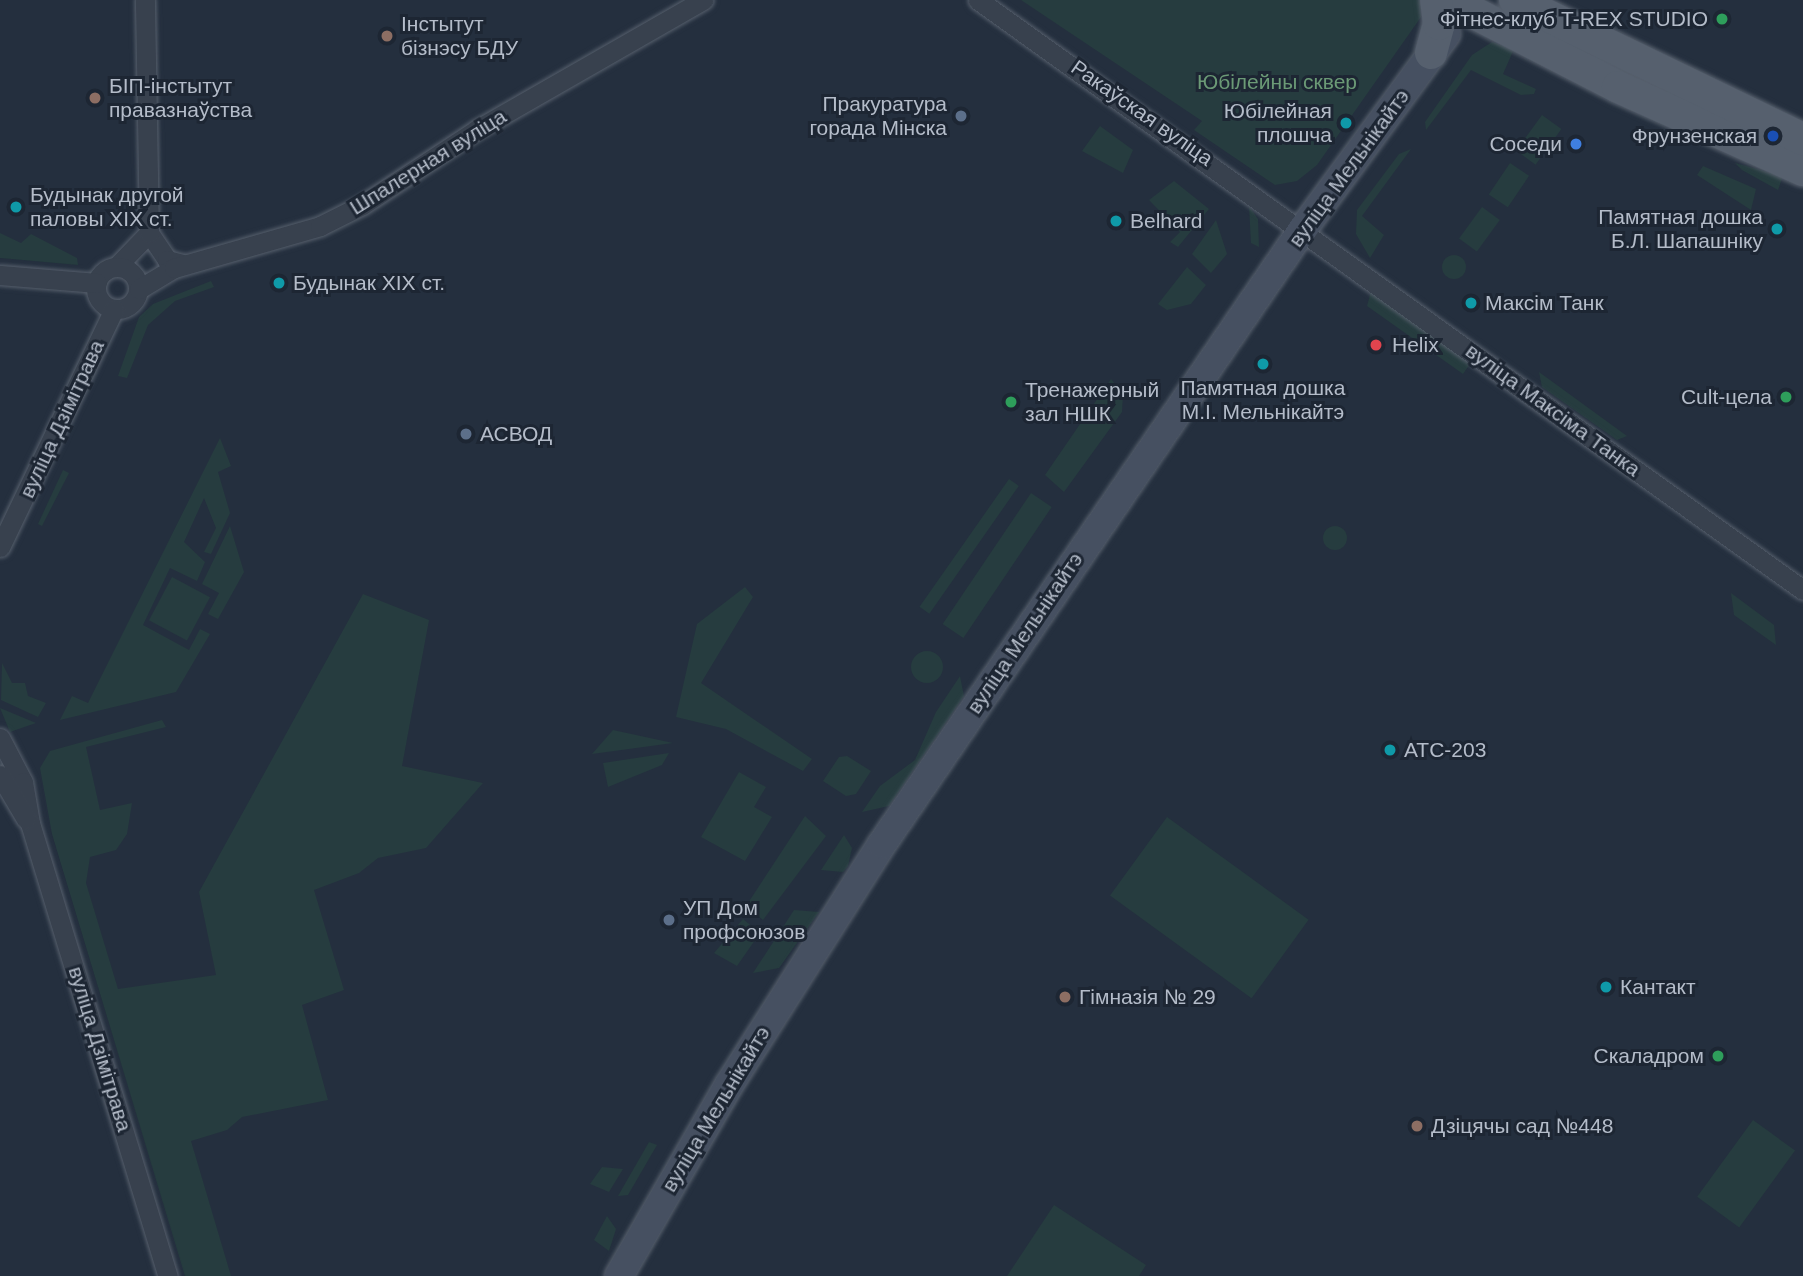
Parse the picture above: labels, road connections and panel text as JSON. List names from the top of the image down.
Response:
{
  "streets": {
    "main road": ["вуліца Мельнікайтэ"],
    "street": [
      "Ракаўская вуліца",
      "Шпалерная вуліца",
      "вуліца Максіма Танка",
      "вуліца Дзімітрава"
    ]
  },
  "crossings": [
    ["Ракаўская вуліца", "вуліца Мельнікайтэ"],
    ["Ракаўская вуліца", "вуліца Максіма Танка"],
    ["Шпалерная вуліца", "вуліца Дзімітрава"],
    ["вуліца Мельнікайтэ", "вуліца Максіма Танка"]
  ],
  "parks": ["Юбілейны сквер"],
  "places": [
    "Фітнес-клуб T-REX STUDIO",
    "Інстытут бізнэсу БДУ",
    "БІП-інстытут правазнаўства",
    "Пракуратура горада Мінска",
    "Юбілейная плошча",
    "Фрунзенская",
    "Соседи",
    "Будынак другой паловы XIX ст.",
    "Belhard",
    "Памятная дошка Б.Л. Шапашніку",
    "Будынак XIX ст.",
    "Максім Танк",
    "Helix",
    "Памятная дошка М.І. Мельнікайтэ",
    "Cult-цела",
    "Тренажерный зал НШК",
    "АСВОД",
    "АТС-203",
    "УП Дом профсоюзов",
    "Кантакт",
    "Гімназія № 29",
    "Скаладром",
    "Дзіцячы сад №448"
  ]
}
